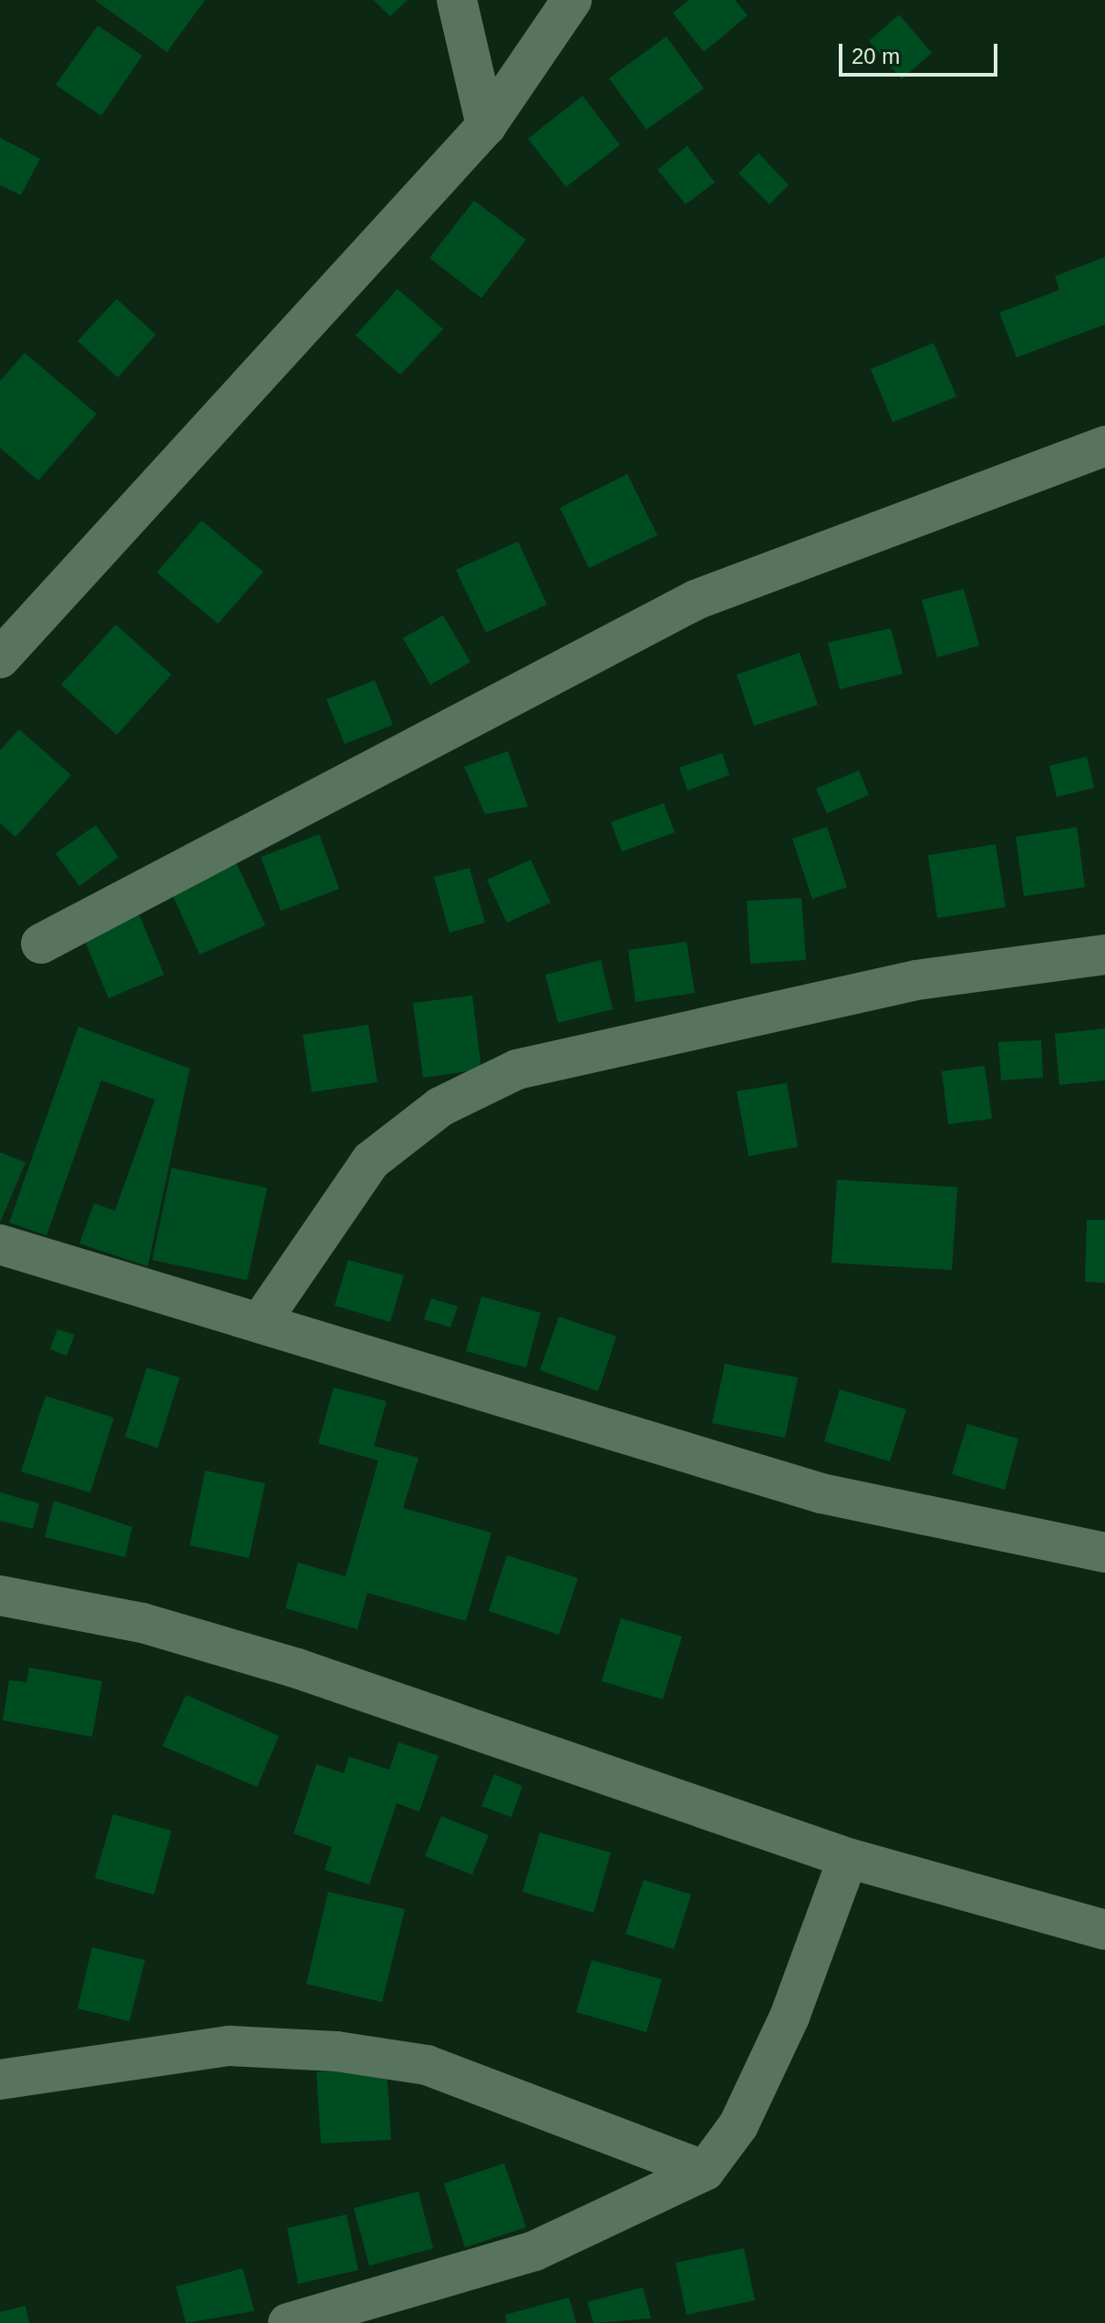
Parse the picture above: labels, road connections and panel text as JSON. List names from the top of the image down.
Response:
{
  "scale_bar": "20 m"
}
